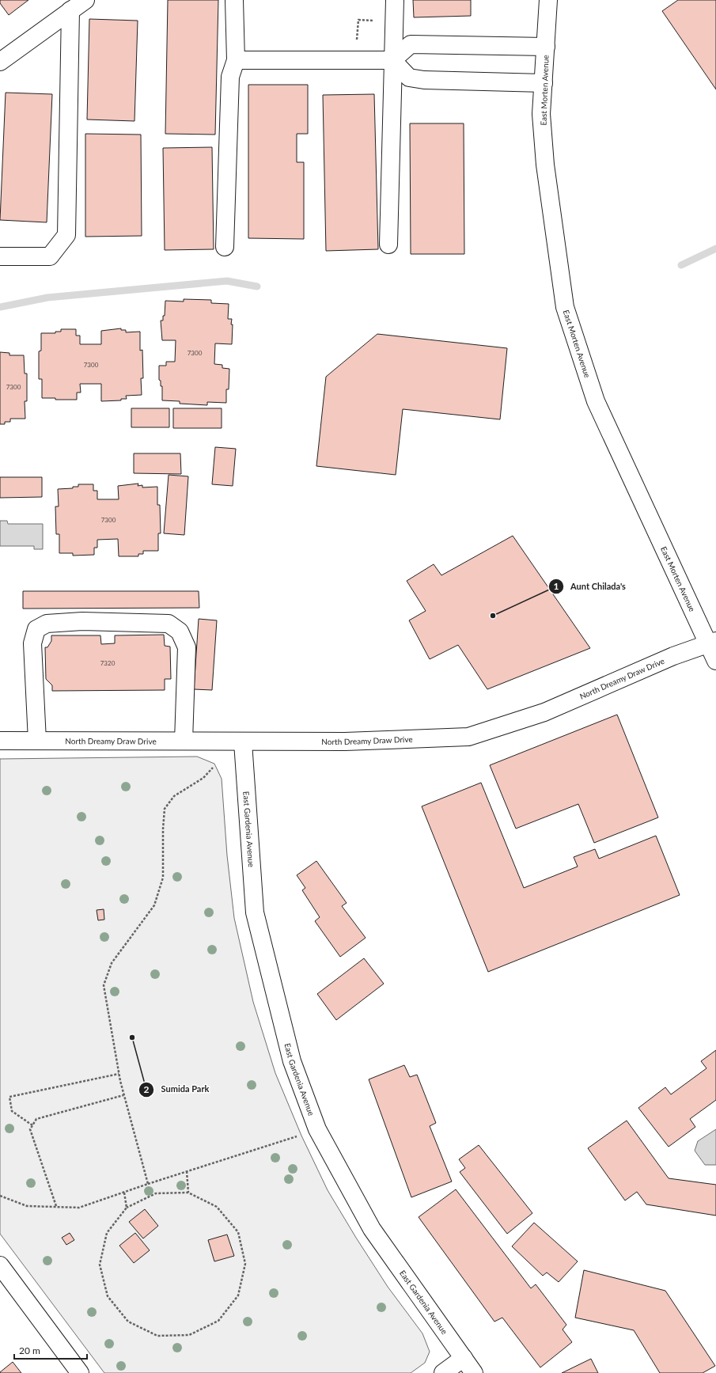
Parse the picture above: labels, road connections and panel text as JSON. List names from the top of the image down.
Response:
{
  "streets": {
    "street": ["East Morten Avenue", "North Dreamy Draw Drive", "East Gardenia Avenue"]
  },
  "crossings": [
    ["East Morten Avenue", "North Dreamy Draw Drive"],
    ["North Dreamy Draw Drive", "East Gardenia Avenue"]
  ],
  "places": ["Aunt Chilada's", "Sumida Park"],
  "house_numbers": [
    "7300",
    "7300",
    "7300",
    "7300",
    "7320"
  ],
  "scale_bar": "20 m"
}
